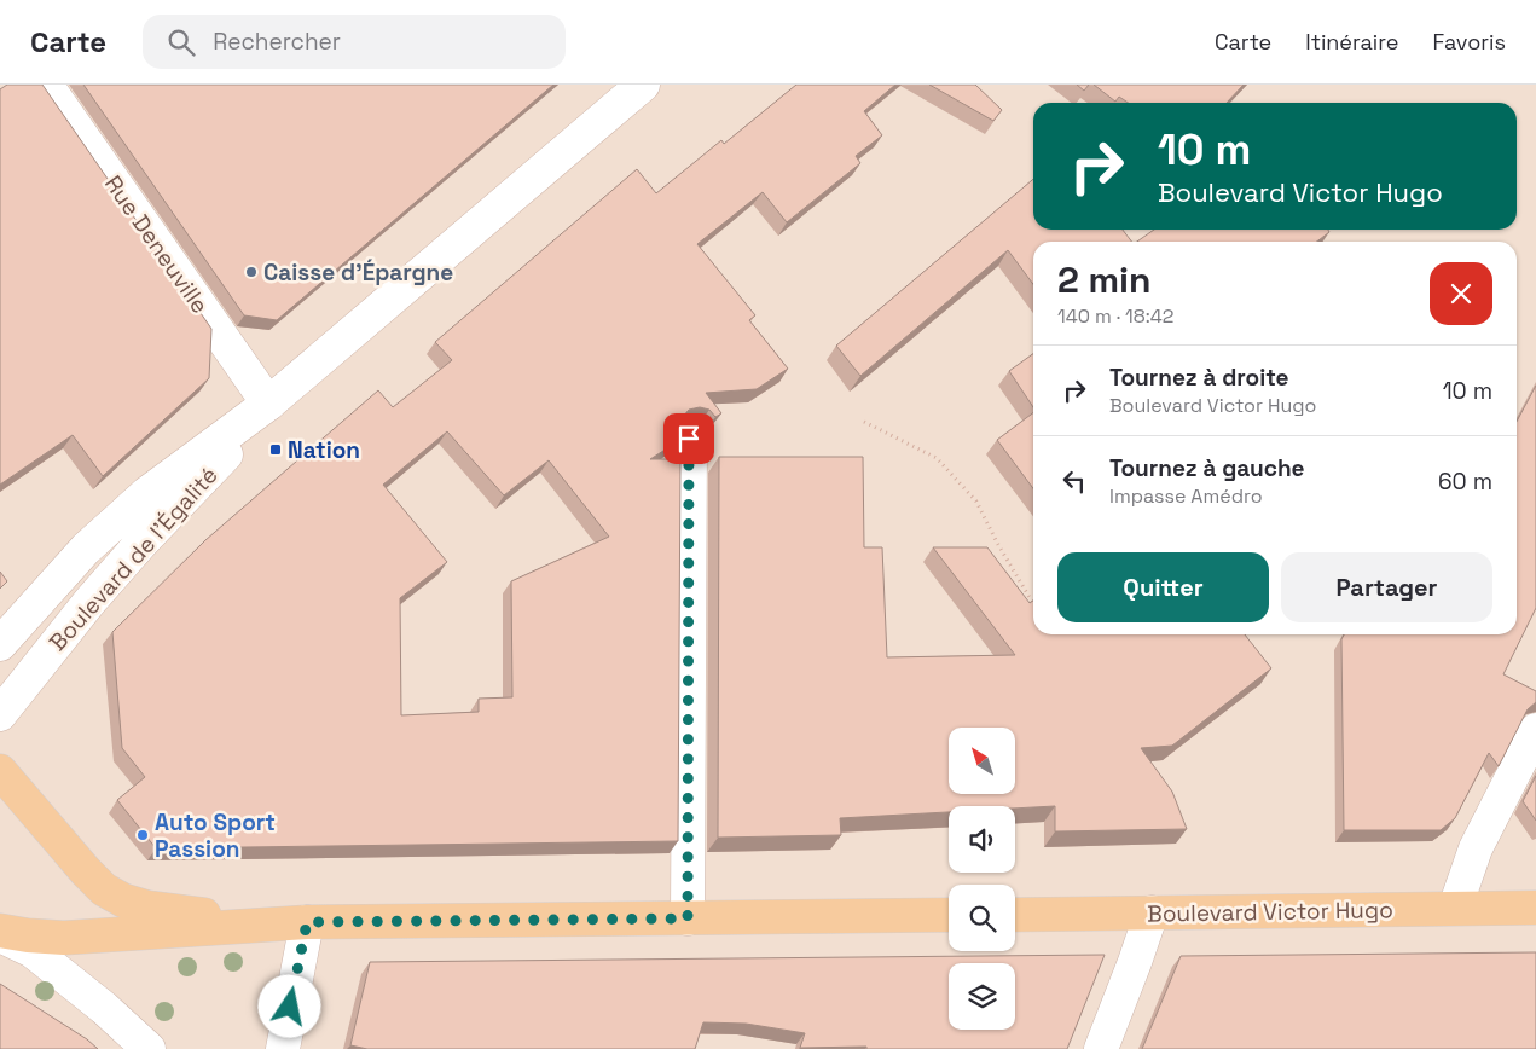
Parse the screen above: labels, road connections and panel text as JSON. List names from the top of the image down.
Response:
{
  "streets": {
    "main road": ["Boulevard Victor Hugo"],
    "street": ["Rue Deneuville", "Boulevard de l'Égalité"]
  },
  "crossings": [
    ["Rue Deneuville", "Boulevard de l'Égalité"]
  ],
  "places": {
    "other": ["Caisse d'Épargne", "Auto Sport Passion"],
    "transit": ["Nation"]
  },
  "north": "top left",
  "page": {
    "header": "Carte",
    "search": "Rechercher",
    "nav": ["Carte", "Itinéraire", "Favoris"],
    "turn": ["10 m", "Boulevard Victor Hugo"],
    "heading": ["2 min", "140 m · 18:42"],
    "list": [
      {
        "name": "Tournez à droite",
        "note": "Boulevard Victor Hugo",
        "value": "10 m"
      },
      {
        "name": "Tournez à gauche",
        "note": "Impasse Amédro",
        "value": "60 m"
      }
    ],
    "buttons": ["Quitter", "Partager"]
  }
}
